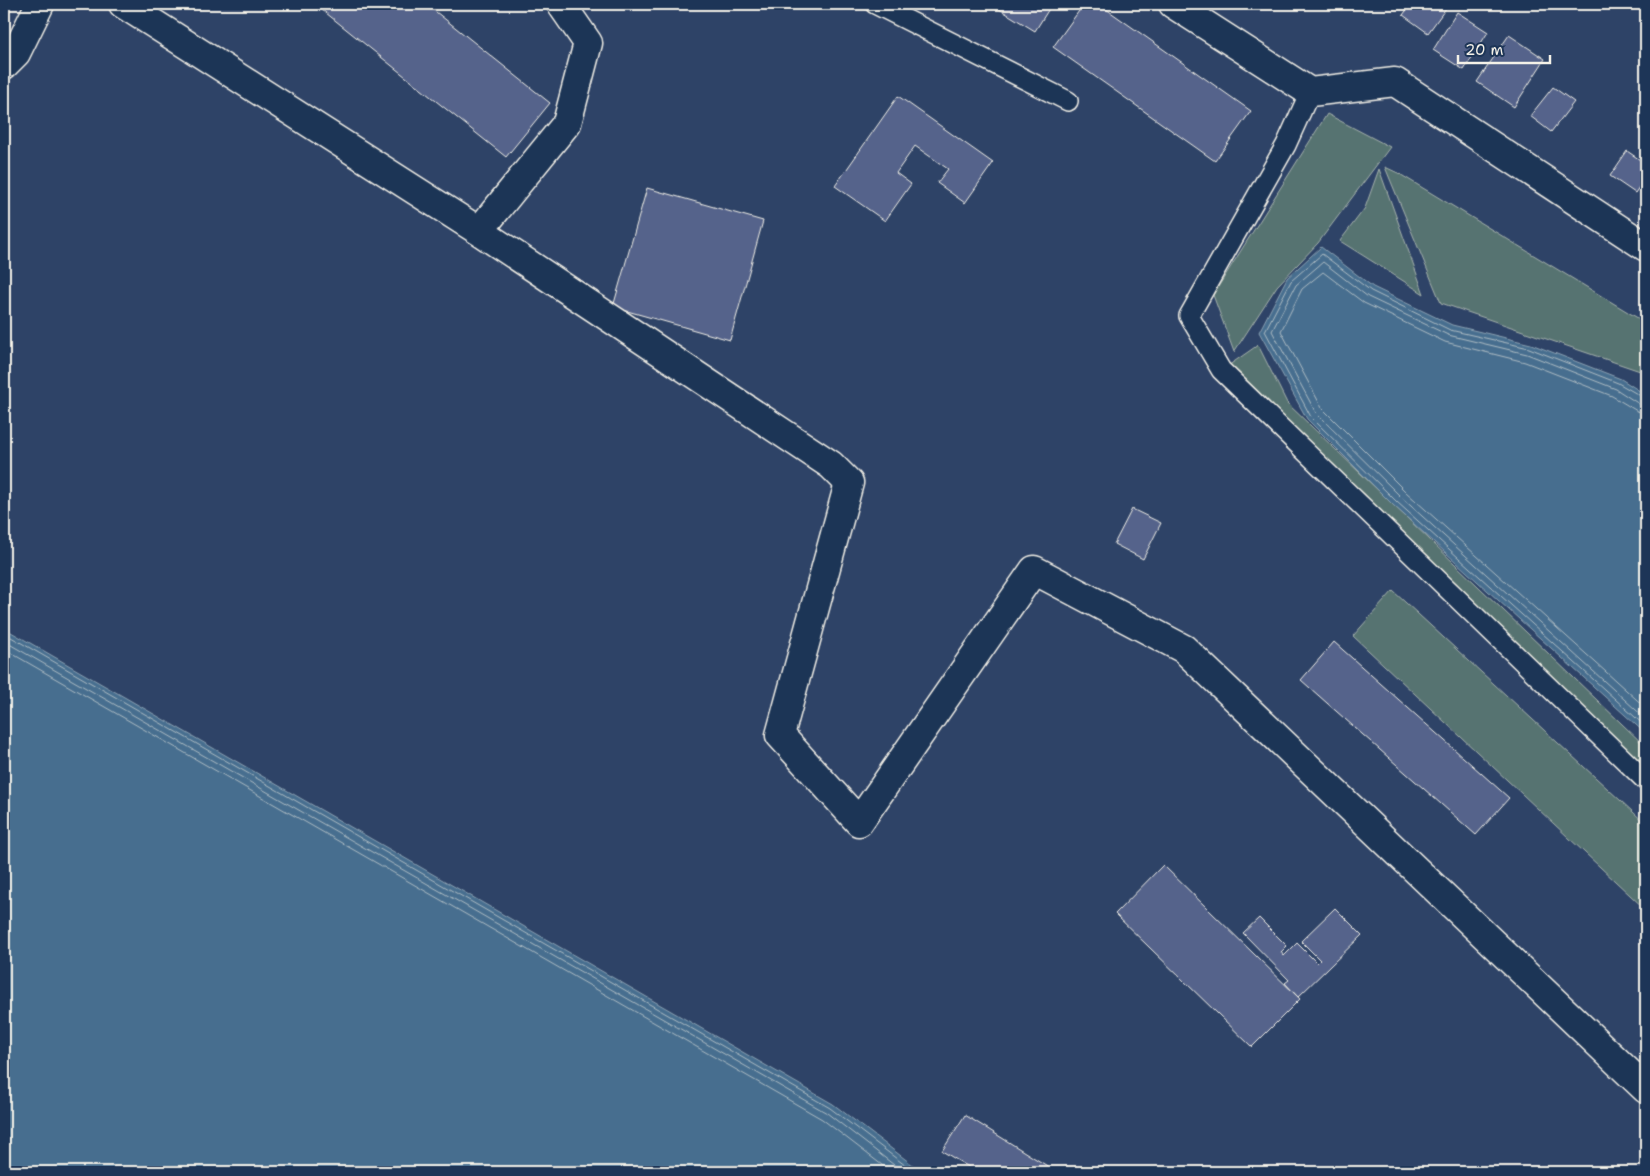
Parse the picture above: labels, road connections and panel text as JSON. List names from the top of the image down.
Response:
{
  "scale_bar": "20 m"
}
